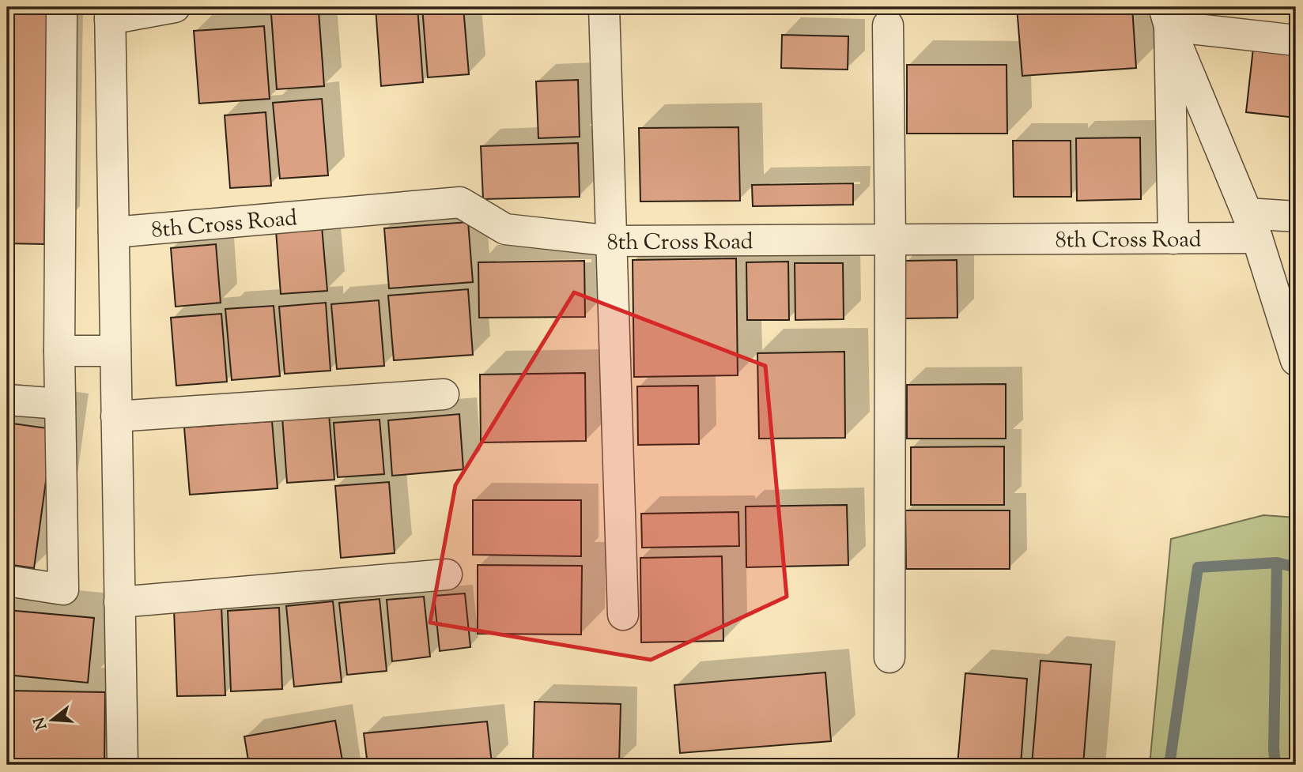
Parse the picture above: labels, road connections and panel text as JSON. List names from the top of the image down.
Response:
{
  "streets": {
    "street": ["8th Cross Road"]
  },
  "north": "left"
}
